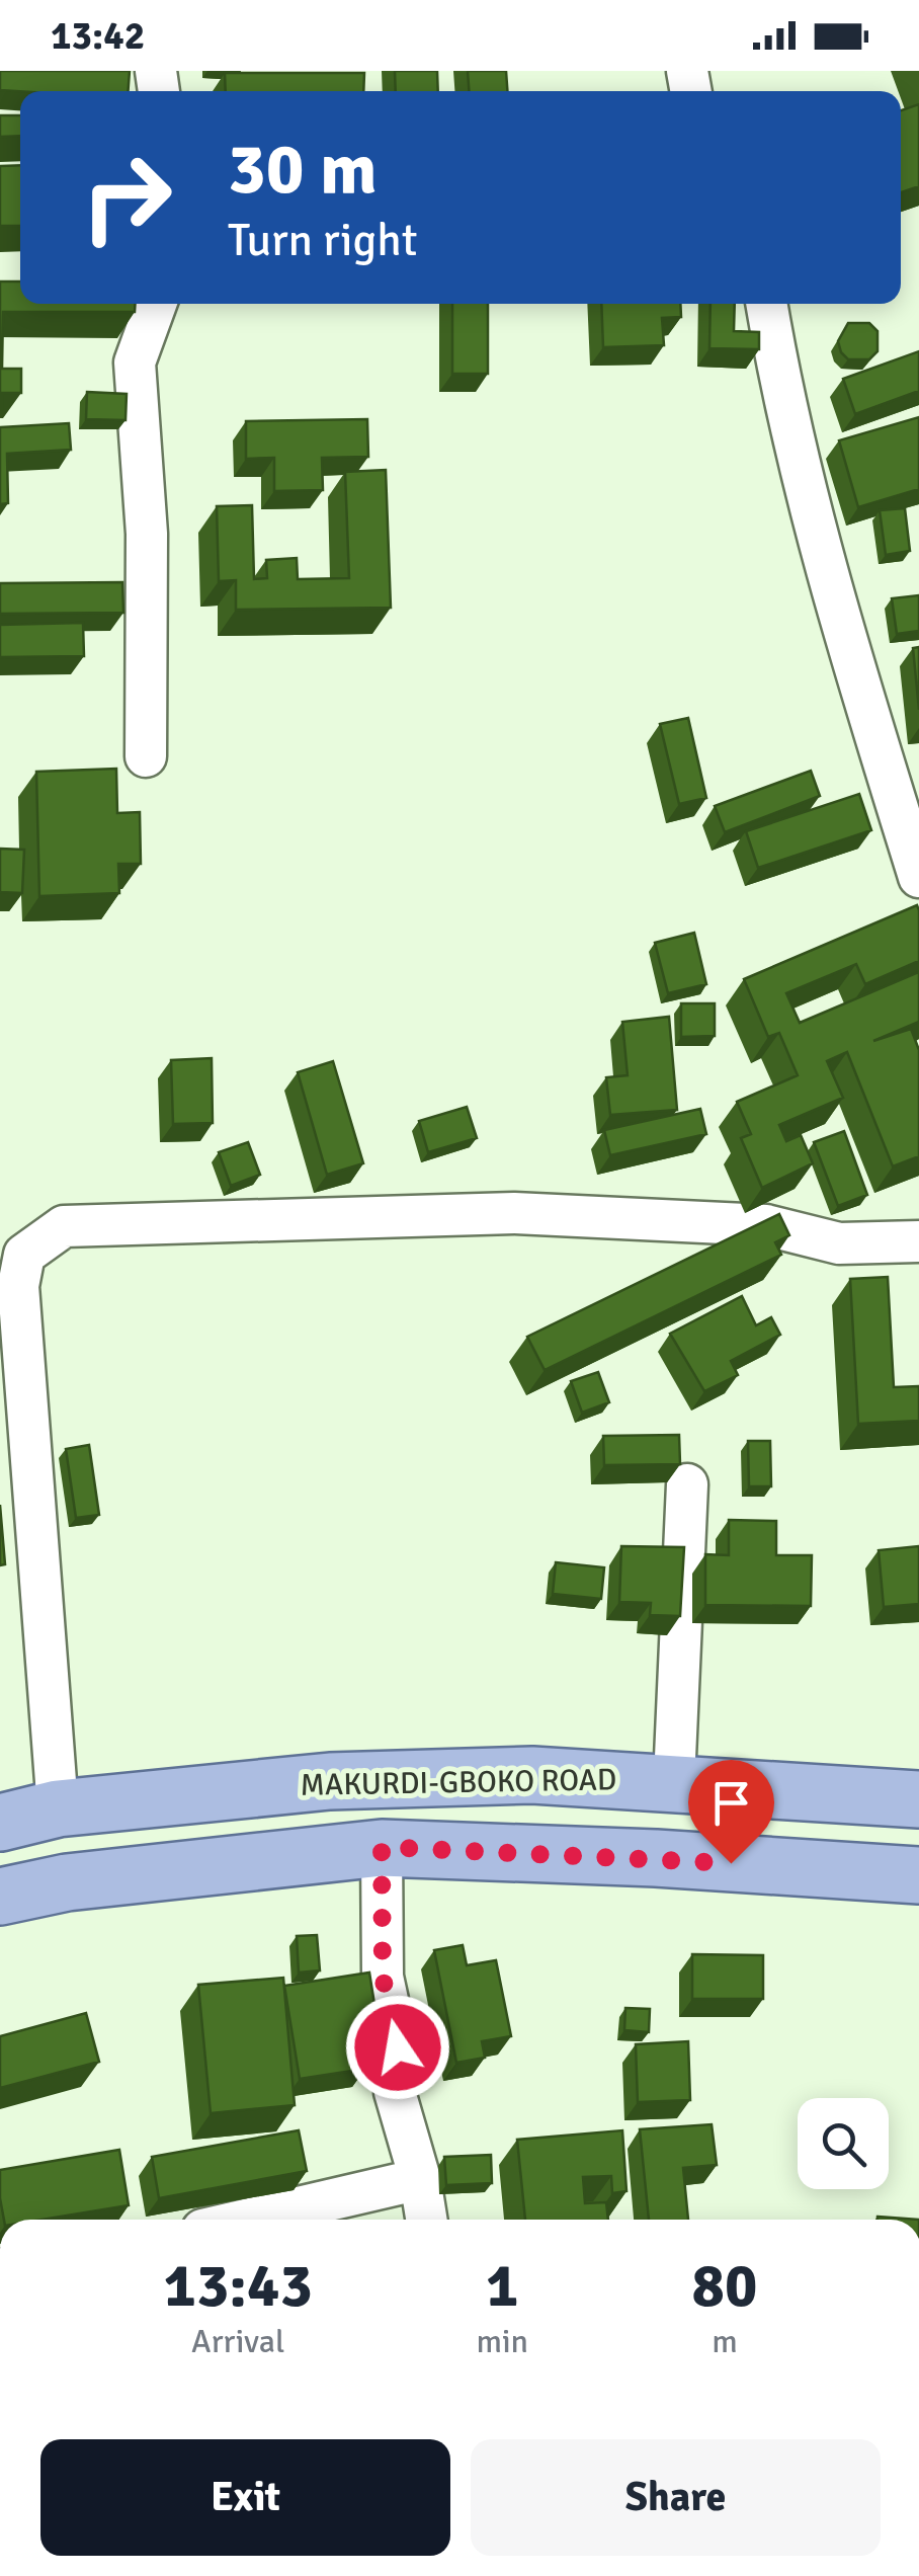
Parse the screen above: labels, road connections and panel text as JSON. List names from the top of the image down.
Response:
{
  "streets": {
    "main road": ["MAKURDI-GBOKO ROAD"]
  },
  "page": {
    "status": "13:42",
    "turn": ["30 m", "Turn right"],
    "eta": [
      "13:43",
      "Arrival",
      "1",
      "min",
      "80",
      "m"
    ],
    "buttons": ["Exit", "Share"]
  }
}
